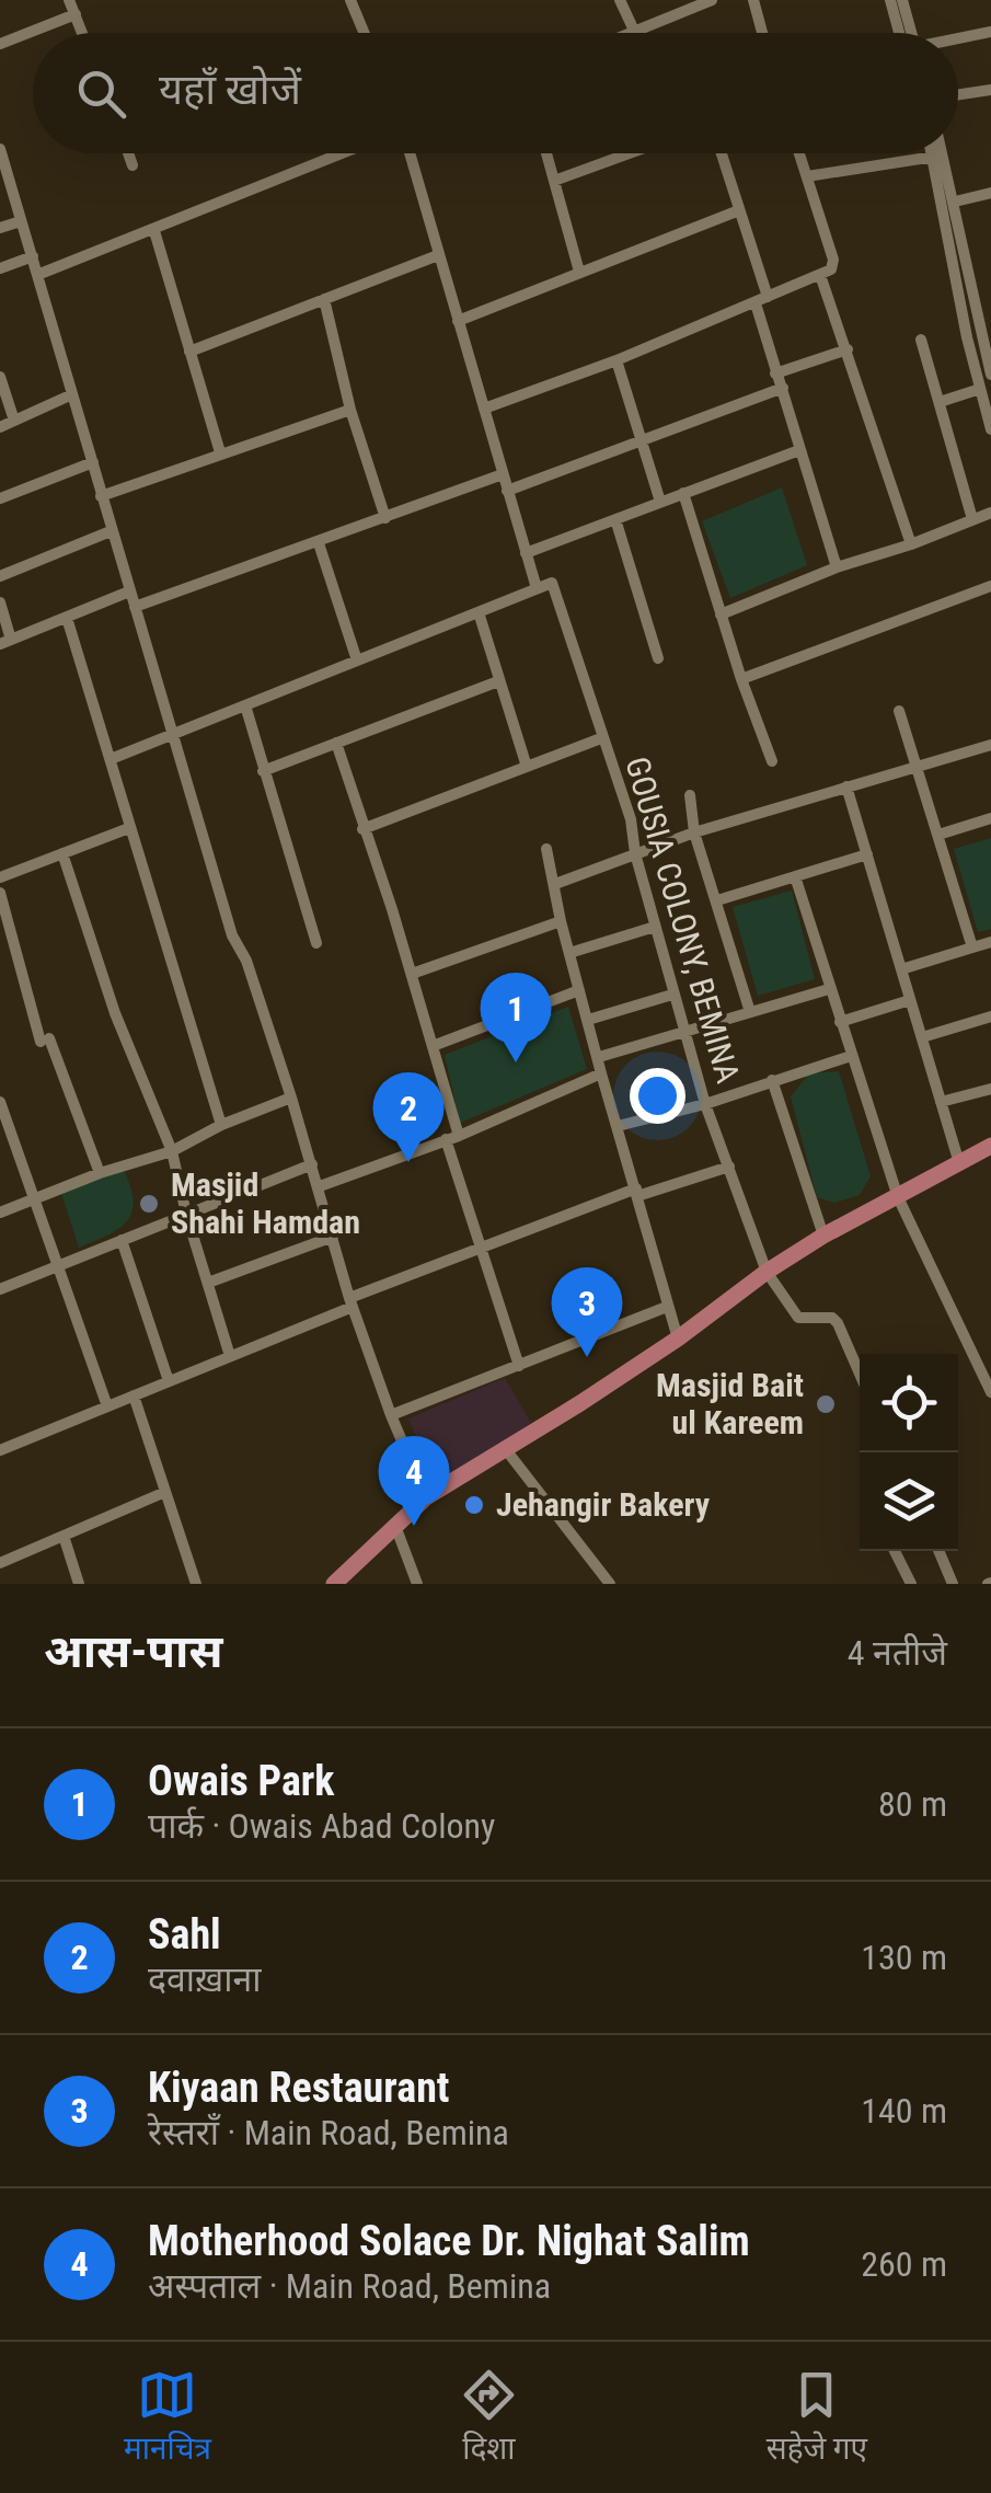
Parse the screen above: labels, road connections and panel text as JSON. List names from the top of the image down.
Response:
{
  "streets": {
    "street": ["GOUSIA COLONY, BEMINA"]
  },
  "places": ["Masjid Shahi Hamdan", "Masjid Bait ul Kareem", "Jehangir Bakery"],
  "page": {
    "search": "यहाँ खोजें",
    "pins": [
      "1",
      "2",
      "3",
      "4"
    ],
    "heading": ["आस-पास", "4 नतीजे"],
    "list": [
      {
        "mark": "1",
        "name": "Owais Park",
        "note": "पार्क · Owais Abad Colony",
        "value": "80 m"
      },
      {
        "mark": "2",
        "name": "Sahl",
        "note": "दवाख़ाना",
        "value": "130 m"
      },
      {
        "mark": "3",
        "name": "Kiyaan Restaurant",
        "note": "रेस्तराँ · Main Road, Bemina",
        "value": "140 m"
      },
      {
        "mark": "4",
        "name": "Motherhood Solace Dr. Nighat Salim",
        "note": "अस्पताल · Main Road, Bemina",
        "value": "260 m"
      }
    ],
    "nav": ["मानचित्र", "दिशा", "सहेजे गए"]
  }
}
